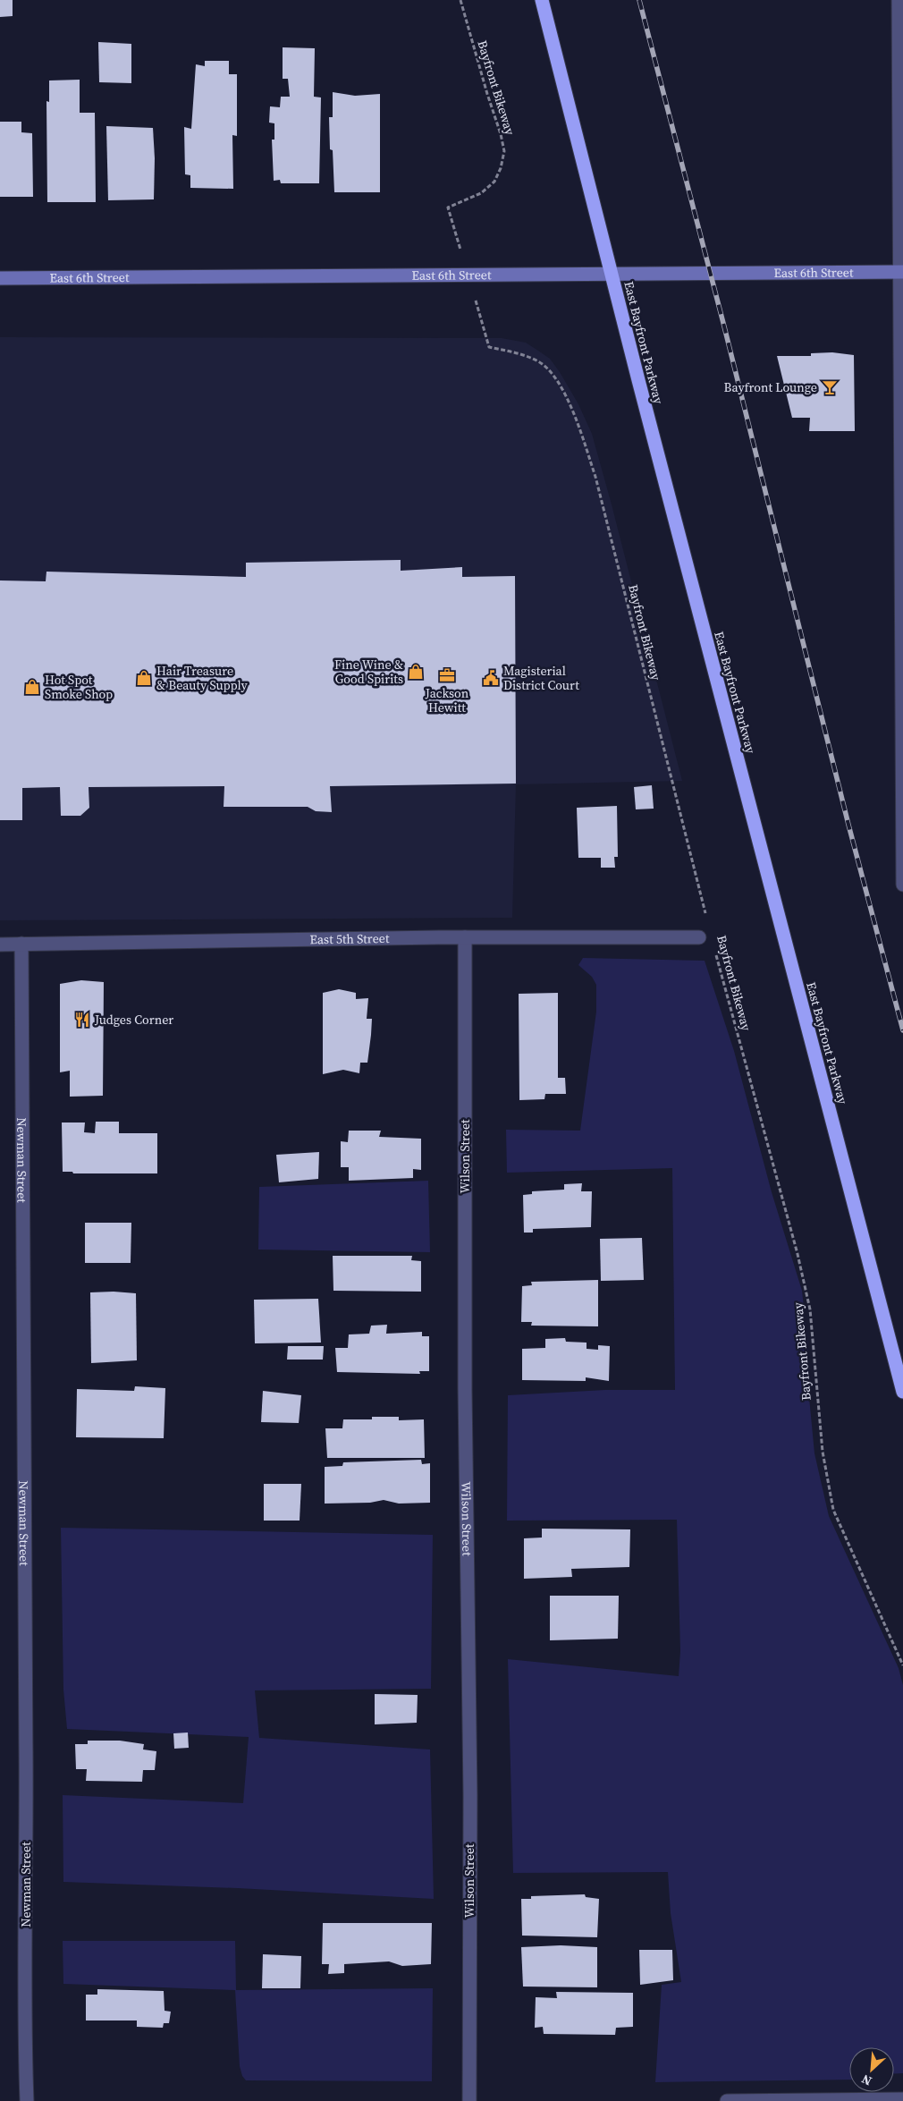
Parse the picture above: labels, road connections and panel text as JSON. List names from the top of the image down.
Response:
{
  "streets": {
    "highway": ["East Bayfront Parkway"],
    "main road": ["East 6th Street"],
    "street": ["East 5th Street", "Wilson Street", "Newman Street"],
    "path": ["Bayfront Bikeway"]
  },
  "crossings": [
    ["East 6th Street", "East Bayfront Parkway"],
    ["East 5th Street", "Wilson Street"],
    ["East 5th Street", "Newman Street"]
  ],
  "places": {
    "bar": ["Bayfront Lounge"],
    "shop": ["Fine Wine & Good Spirits", "Hair Treasure & Beauty Supply", "Hot Spot Smoke Shop"],
    "office": ["Jackson Hewitt"],
    "public building": ["Magisterial District Court"],
    "restaurant": ["Judges Corner"]
  },
  "north": "bottom left"
}
